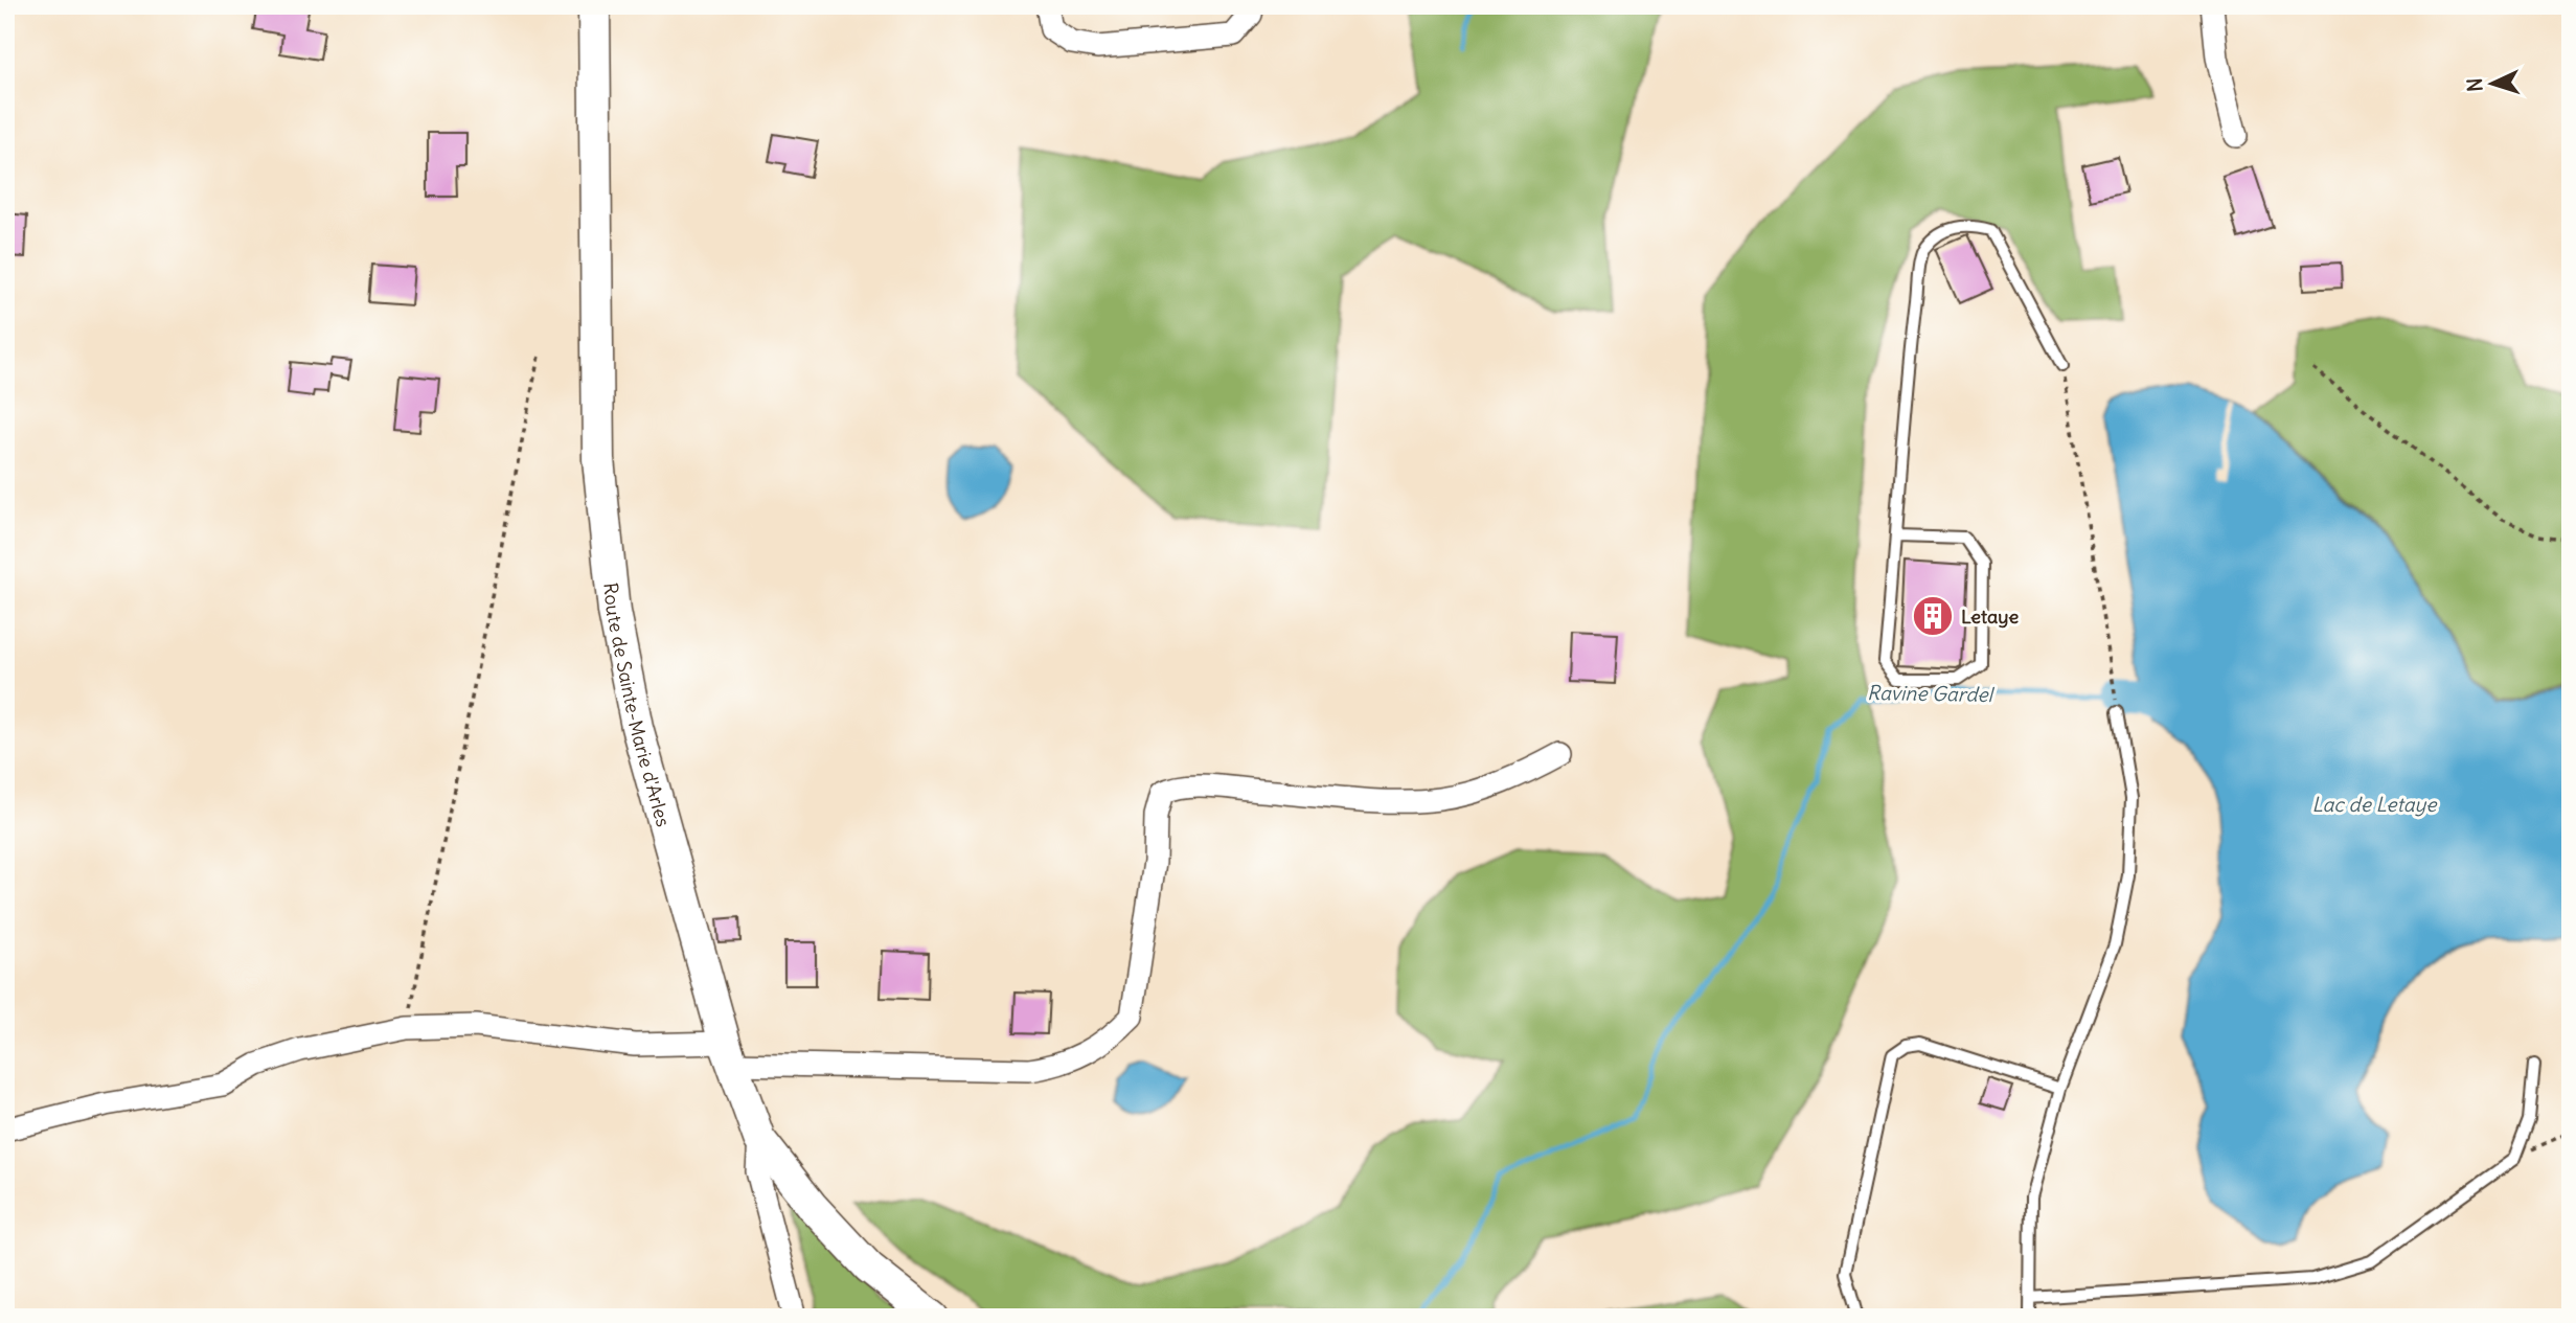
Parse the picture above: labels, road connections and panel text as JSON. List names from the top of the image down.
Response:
{
  "streets": {
    "main road": ["Route de Sainte-Marie d'Arles"]
  },
  "water": ["Ravine Gardel", "Lac de Letaye"],
  "places": {
    "building": ["Letaye"]
  },
  "north": "left"
}
